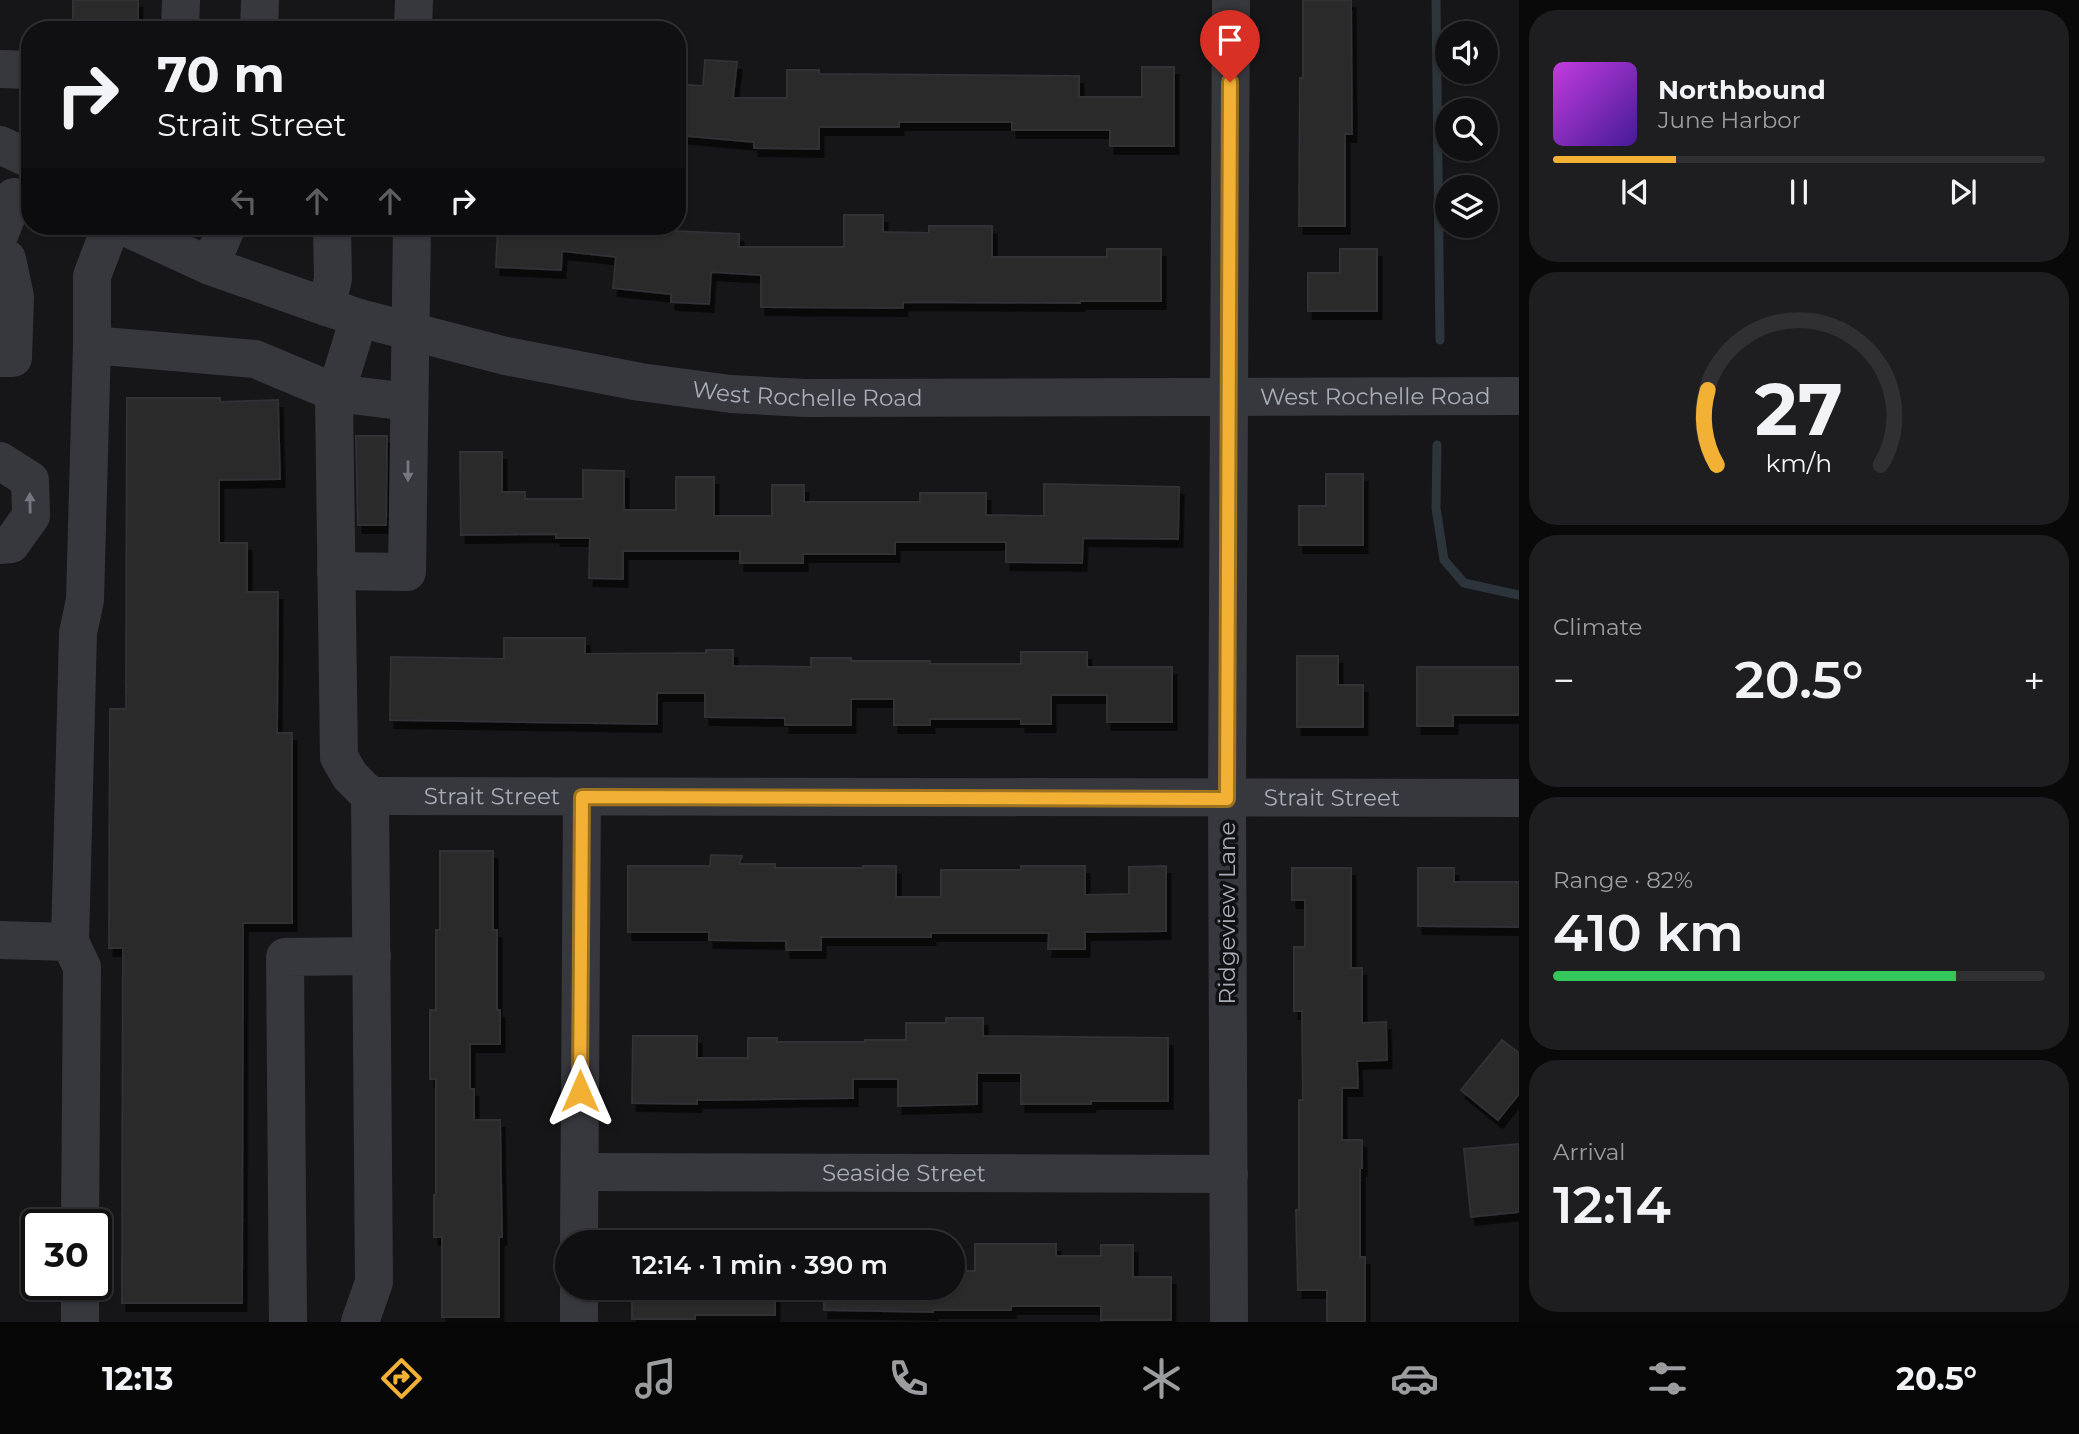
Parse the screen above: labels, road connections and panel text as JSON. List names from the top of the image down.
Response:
{
  "streets": {
    "street": [
      "West Rochelle Road",
      "Strait Street",
      "Ridgeview Lane",
      "Seaside Street"
    ]
  },
  "crossings": [
    ["West Rochelle Road", "Ridgeview Lane"],
    ["Strait Street", "Ridgeview Lane"],
    ["Ridgeview Lane", "Seaside Street"]
  ],
  "page": {
    "turn": ["70 m", "Strait Street"],
    "song": ["Northbound", "June Harbor"],
    "tile": [
      "Climate",
      ["Range · 82%", "410 km"],
      ["Arrival", "12:14"]
    ],
    "heat": ["−", "20.5°", "+"],
    "limit": "30",
    "trip": "12:14 · 1 min · 390 m",
    "tabs": ["12:13", "20.5°"],
    "gauge": ["27", "km/h"]
  }
}
